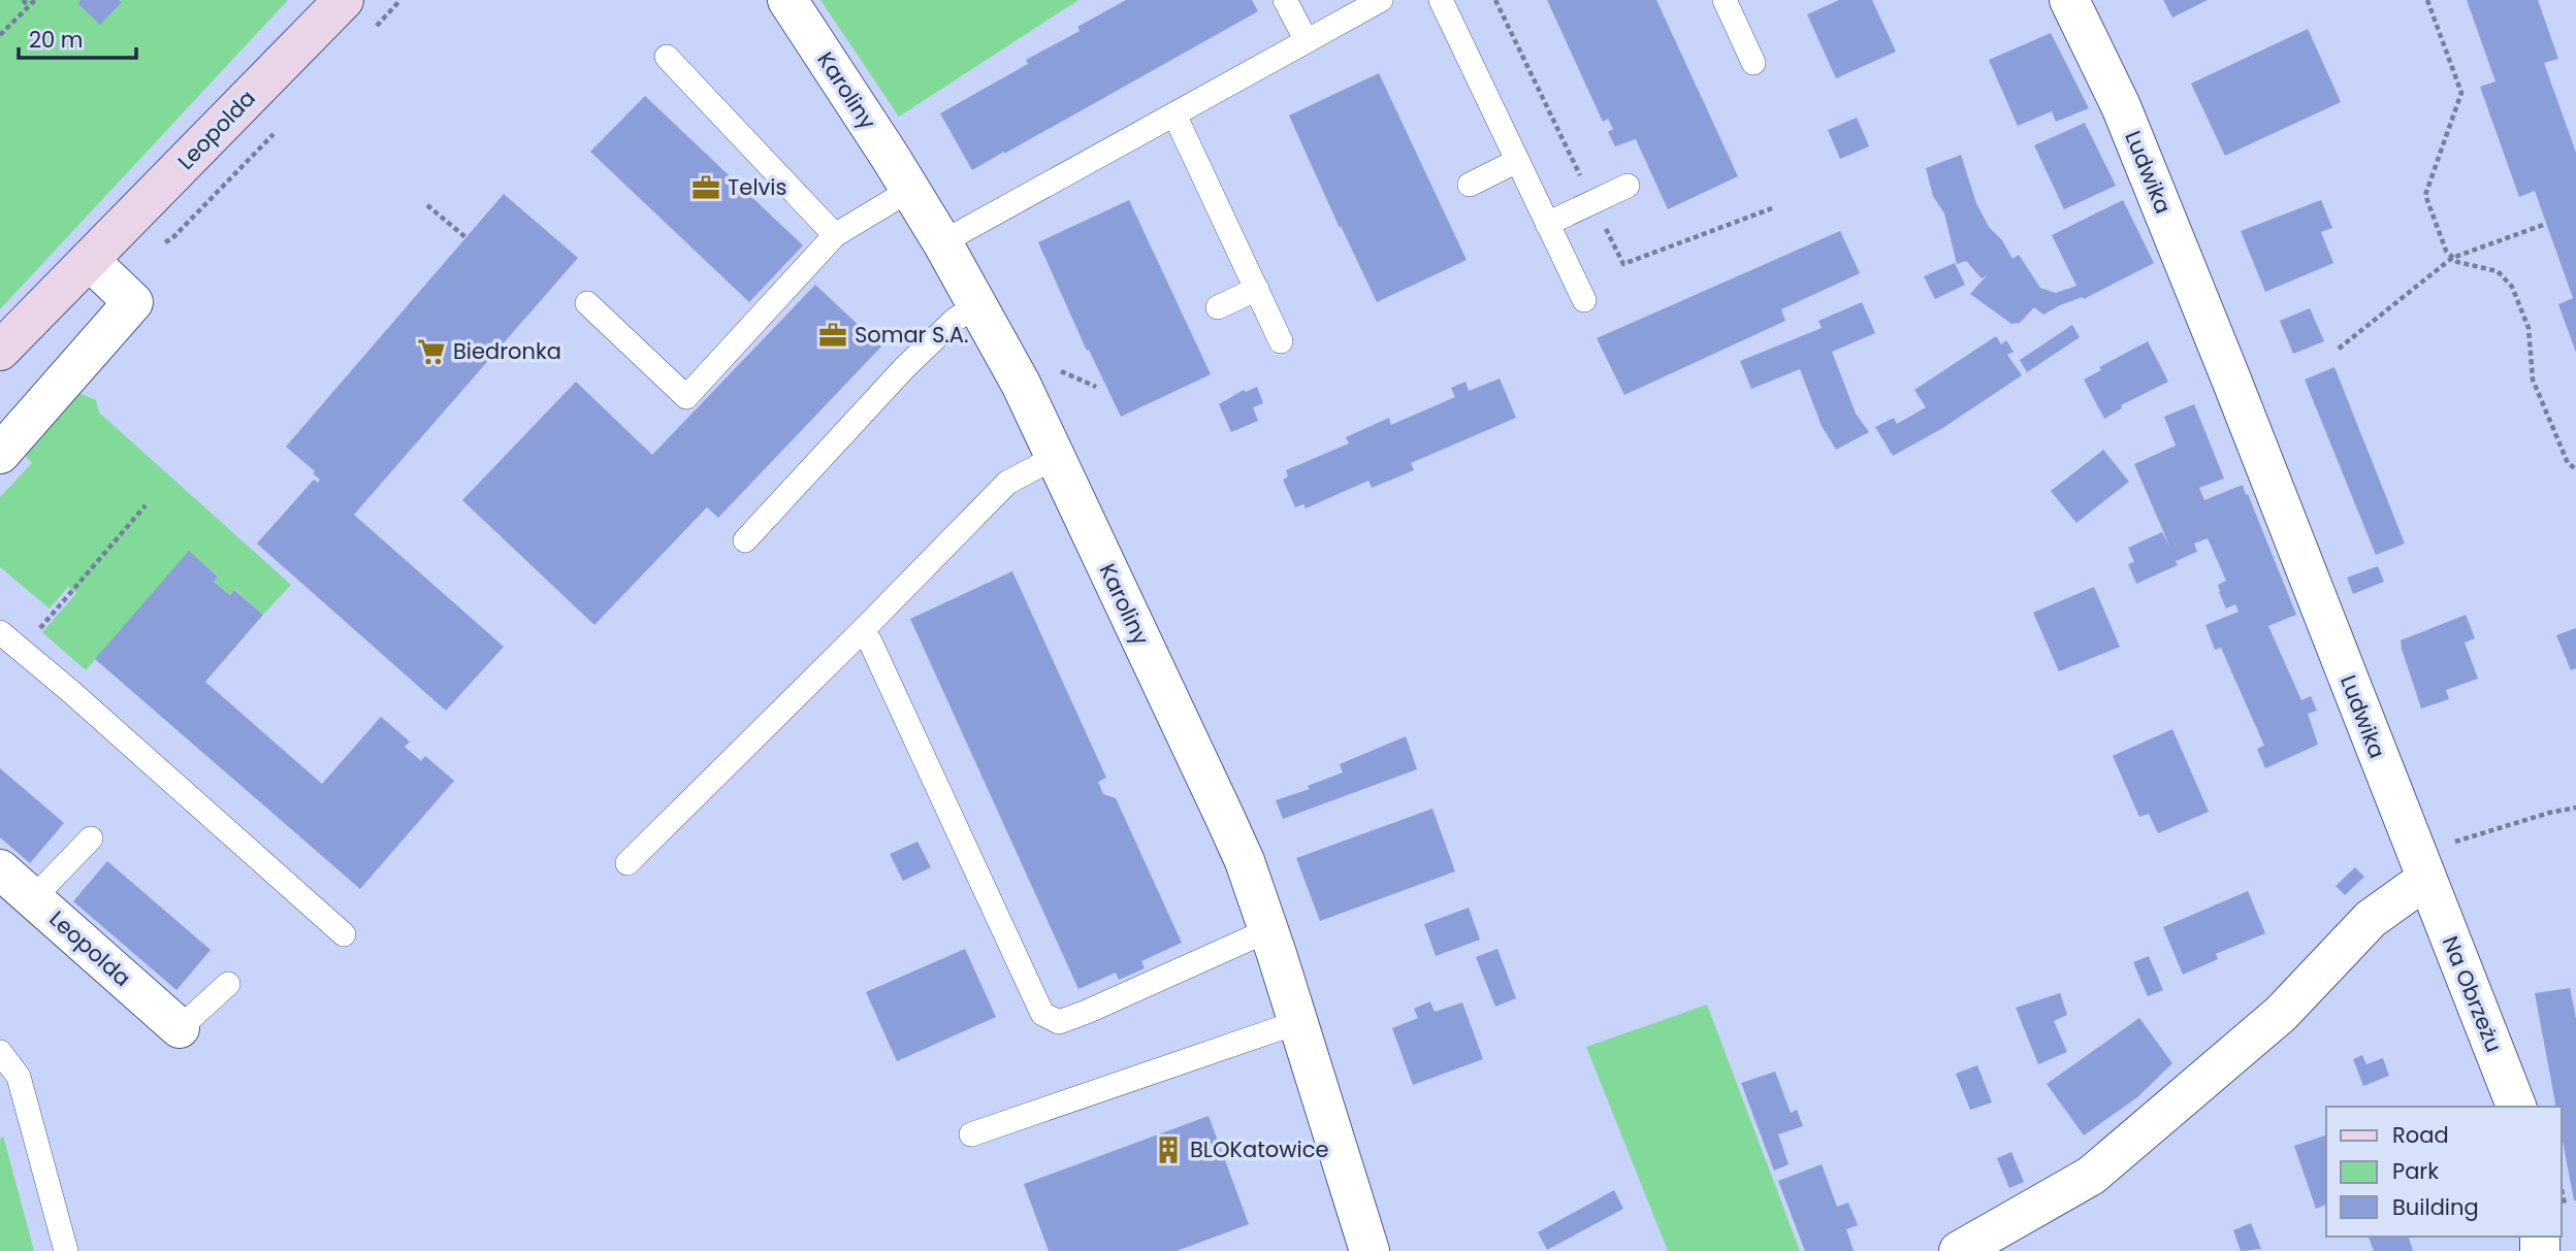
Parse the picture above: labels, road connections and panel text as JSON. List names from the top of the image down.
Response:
{
  "streets": {
    "street": [
      "Karoliny",
      "Leopolda",
      "Ludwika",
      "Na Obrzeżu"
    ]
  },
  "crossings": [
    ["Ludwika", "Na Obrzeżu"]
  ],
  "places": {
    "office": ["Telvis", "Somar S.A."],
    "supermarket": ["Biedronka"],
    "building": ["BLOKatowice"]
  },
  "legend": ["Road", "Park", "Building"],
  "scale_bar": "20 m"
}
